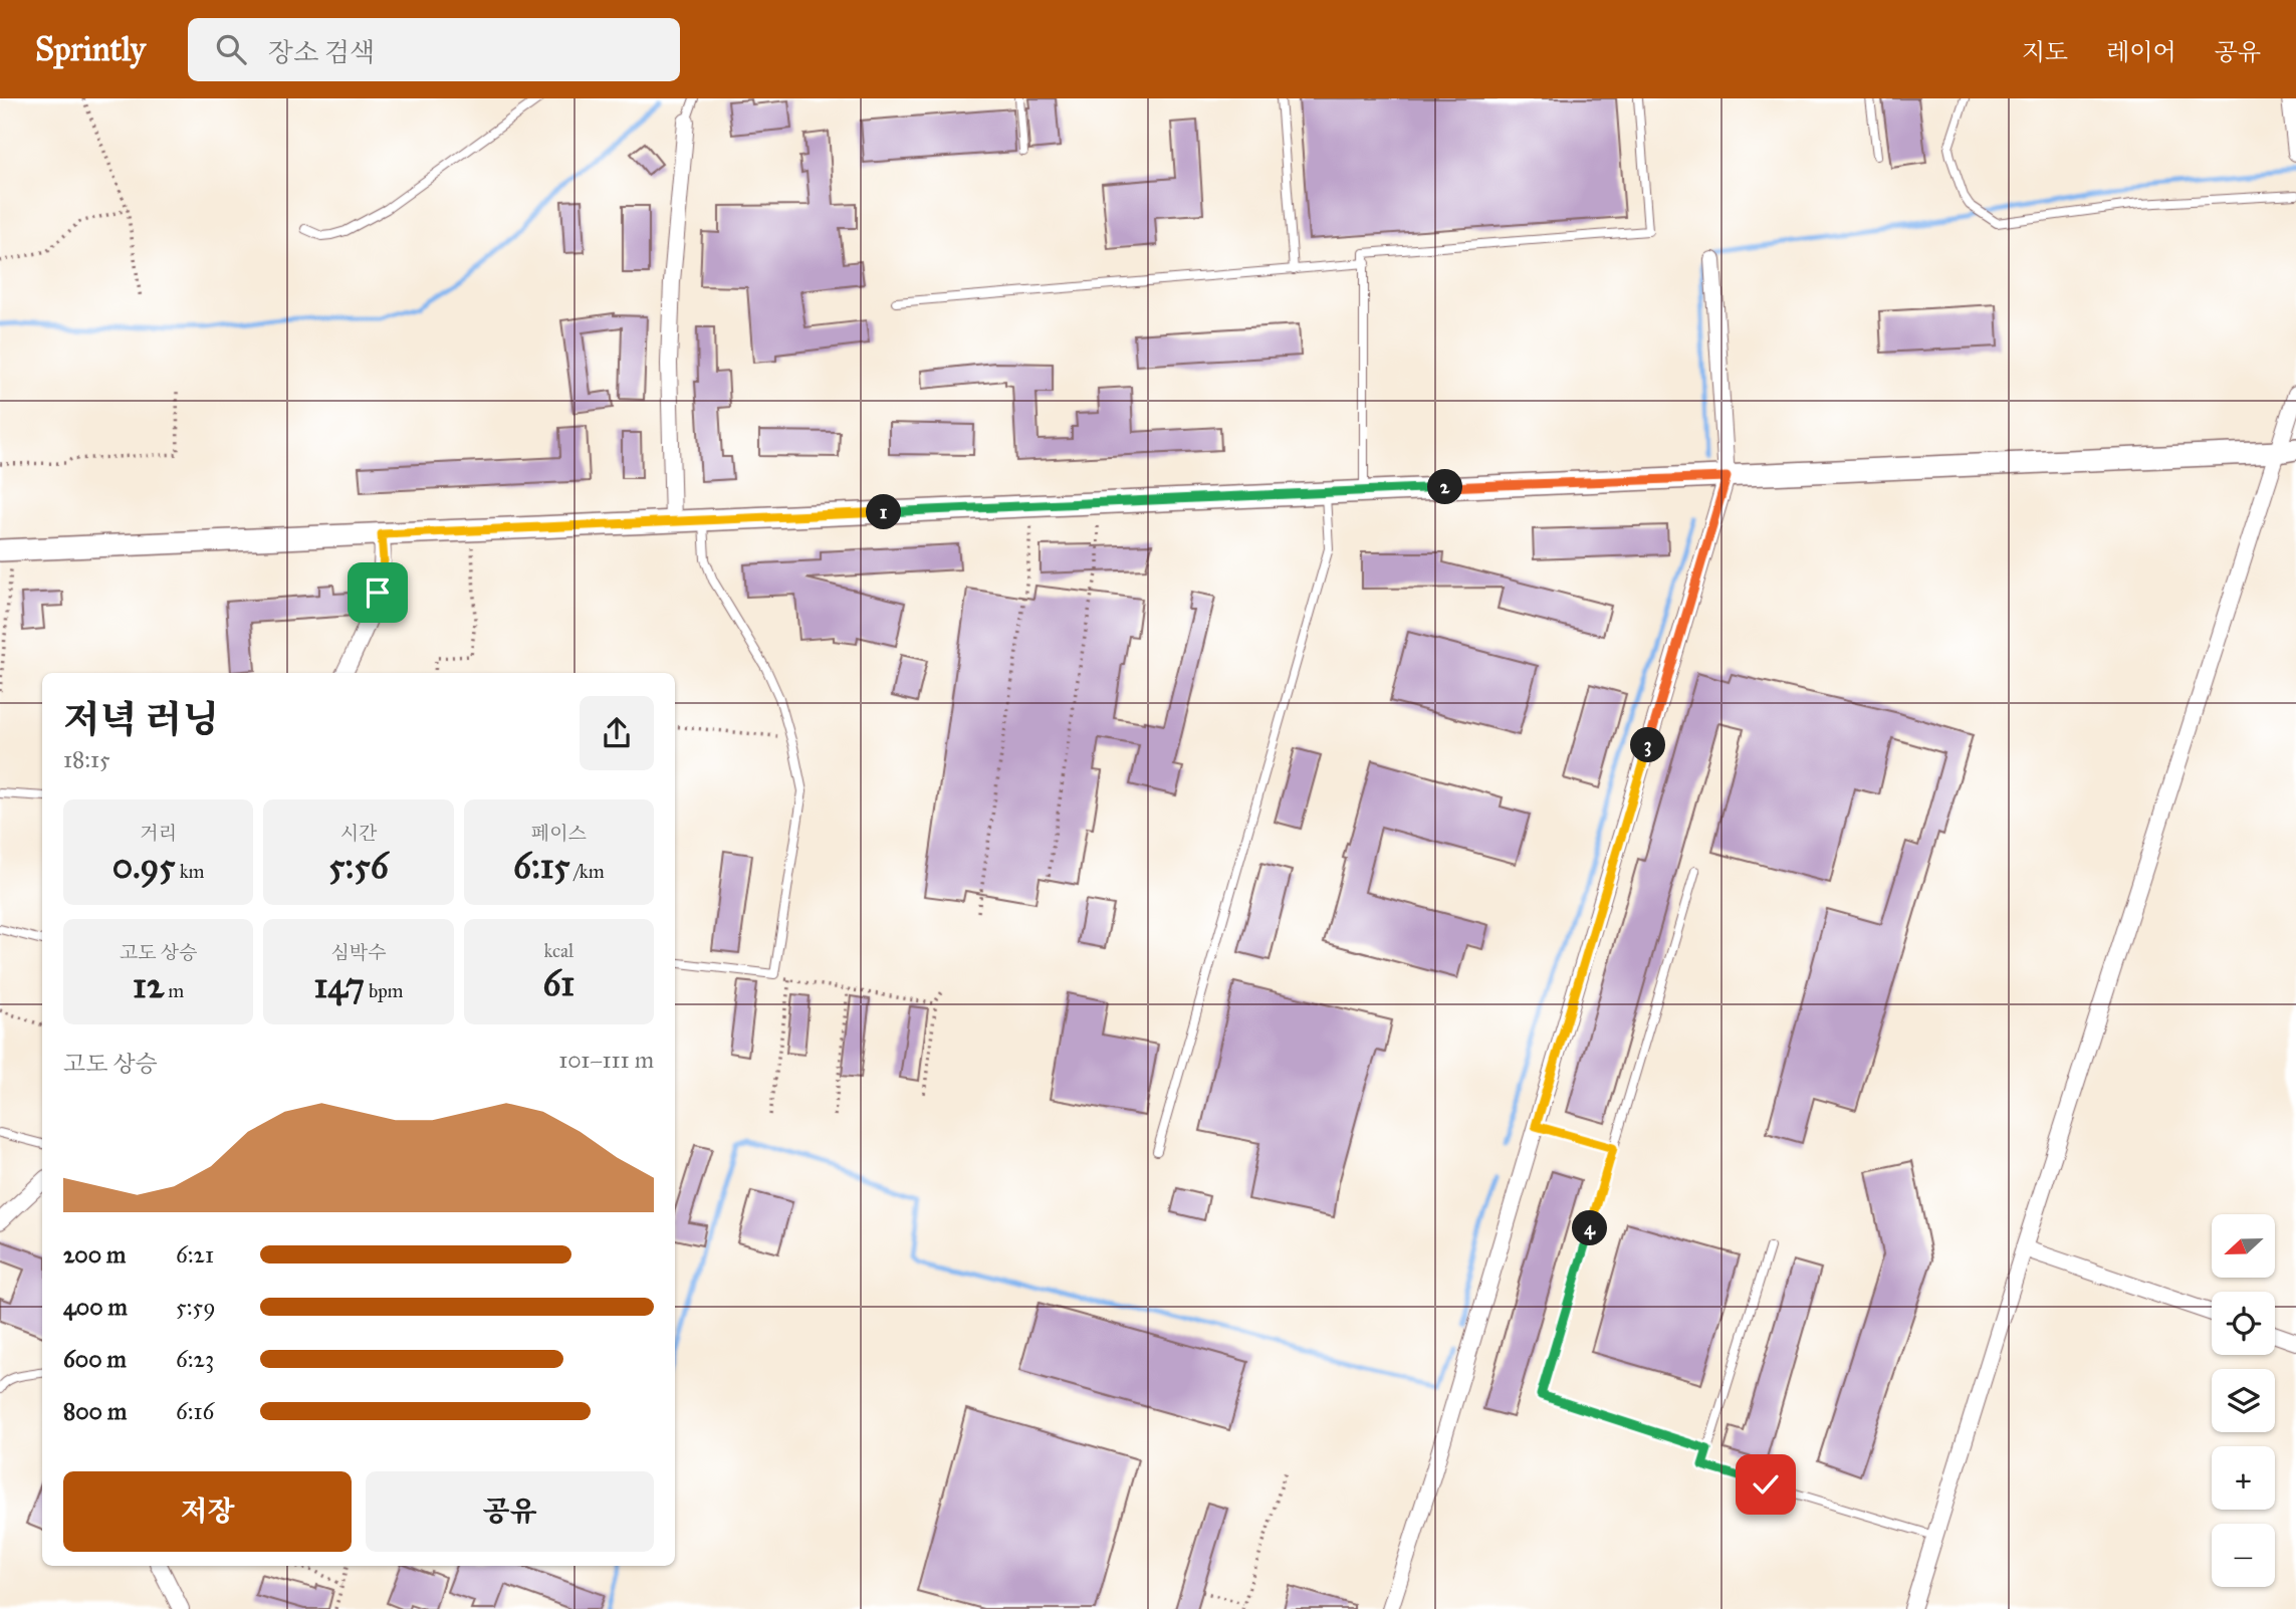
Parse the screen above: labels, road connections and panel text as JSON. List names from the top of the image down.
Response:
{
  "north": "left",
  "page": {
    "header": "Sprintly",
    "search": "장소 검색",
    "nav": ["지도", "레이어", "공유"],
    "pins": [
      "2",
      "1",
      "3",
      "4"
    ],
    "heading": ["저녁 러닝", "18:15"],
    "stats": [
      ["거리", "0.95 km"],
      ["시간", "5:56"],
      ["페이스", "6:15 /km"],
      ["고도 상승", "12 m"],
      ["심박수", "147 bpm"],
      ["kcal", "61"]
    ],
    "chart": ["고도 상승", "101–111 m"],
    "map_buttons": ["+", "−"],
    "list": [
      {
        "name": "200 m",
        "note": "6:21"
      },
      {
        "name": "400 m",
        "note": "5:59"
      },
      {
        "name": "600 m",
        "note": "6:23"
      },
      {
        "name": "800 m",
        "note": "6:16"
      }
    ],
    "buttons": ["저장", "공유"]
  }
}
